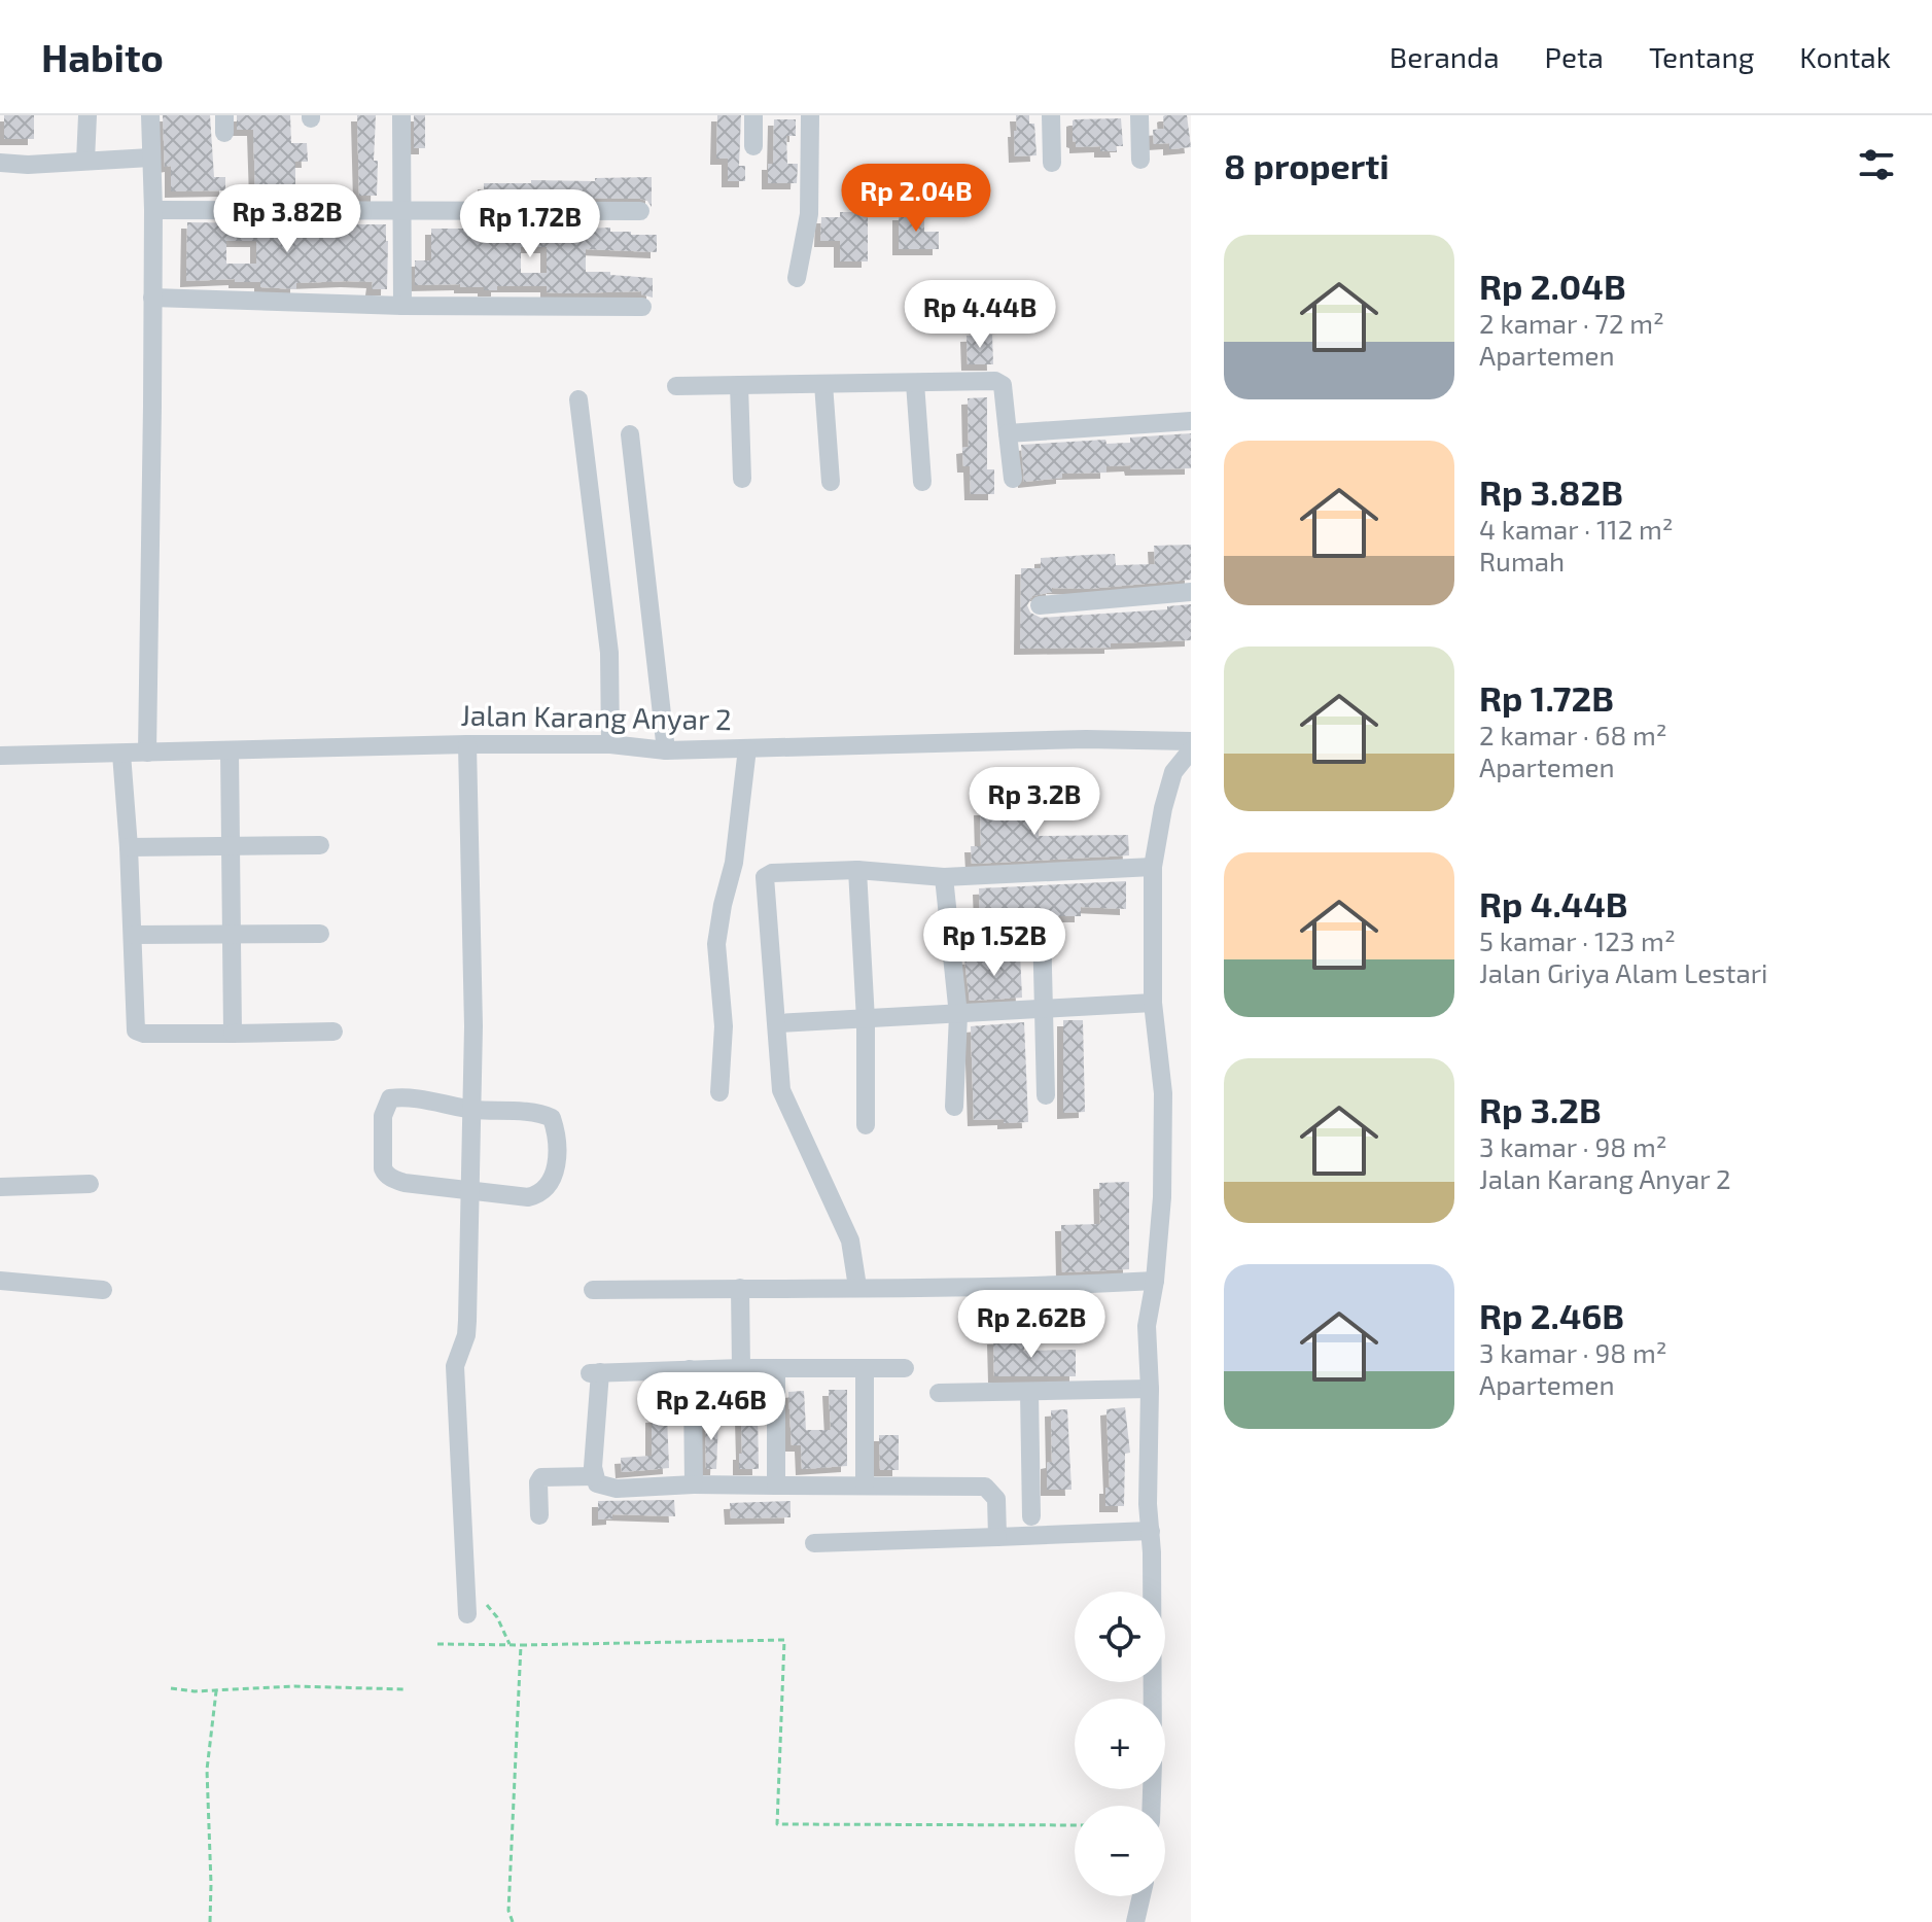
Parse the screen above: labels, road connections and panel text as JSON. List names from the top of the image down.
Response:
{
  "streets": {
    "street": ["Jalan Karang Anyar 2"]
  },
  "page": {
    "header": "Habito",
    "nav": [
      "Beranda",
      "Peta",
      "Tentang",
      "Kontak"
    ],
    "heading": "8 properti",
    "price": [
      "Rp 2.04B",
      "Rp 3.82B",
      "Rp 1.72B",
      "Rp 4.44B",
      "Rp 3.2B",
      "Rp 1.52B",
      "Rp 2.62B",
      "Rp 2.46B"
    ],
    "list": [
      {
        "name": "Rp 2.04B",
        "note": "2 kamar · 72 m² · Apartemen"
      },
      {
        "name": "Rp 3.82B",
        "note": "4 kamar · 112 m² · Rumah"
      },
      {
        "name": "Rp 1.72B",
        "note": "2 kamar · 68 m² · Apartemen"
      },
      {
        "name": "Rp 4.44B",
        "note": "5 kamar · 123 m² · Jalan Griya Alam Lestari"
      },
      {
        "name": "Rp 3.2B",
        "note": "3 kamar · 98 m² · Jalan Karang Anyar 2"
      },
      {
        "name": "Rp 2.46B",
        "note": "3 kamar · 98 m² · Apartemen"
      }
    ],
    "map_buttons": ["+", "−"]
  }
}
